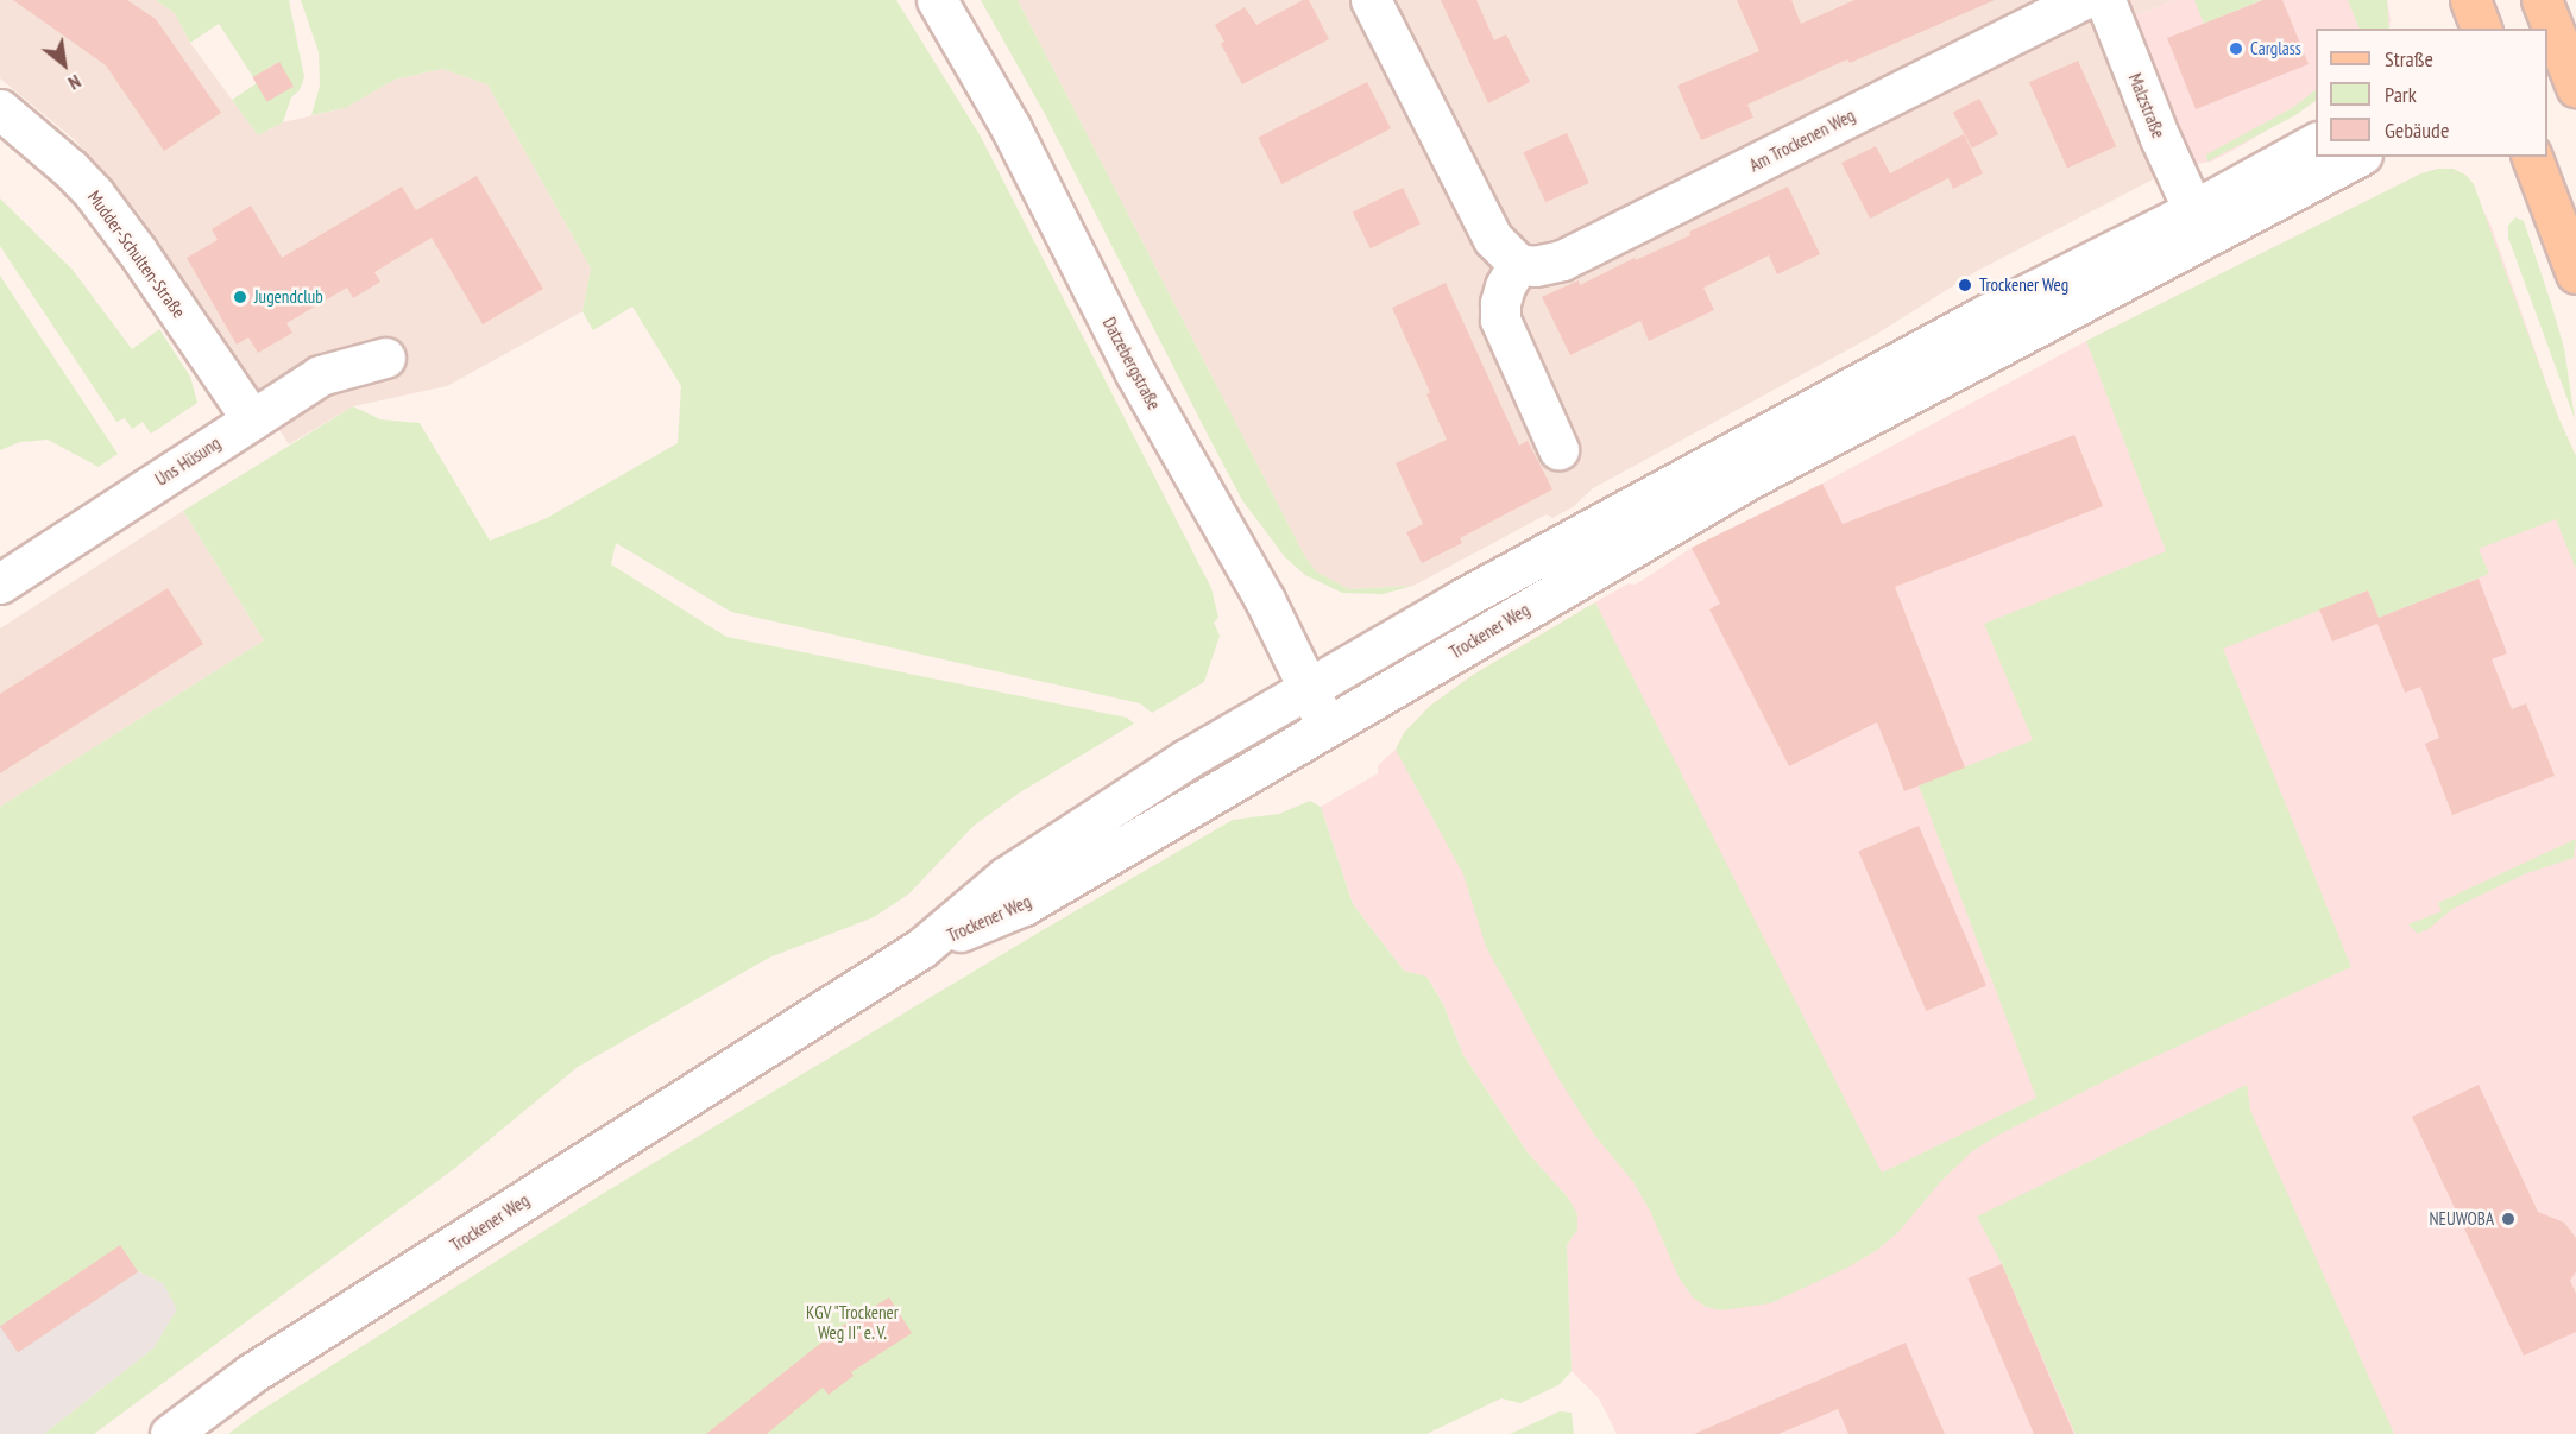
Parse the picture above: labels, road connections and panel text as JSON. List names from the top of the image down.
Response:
{
  "streets": {
    "street": [
      "Malzstraße",
      "Am Trockenen Weg",
      "Mudder-Schulten-Straße",
      "Datzebergstraße",
      "Uns Hüsung",
      "Trockener Weg"
    ]
  },
  "crossings": [
    ["Malzstraße", "Trockener Weg"],
    ["Mudder-Schulten-Straße", "Uns Hüsung"],
    ["Datzebergstraße", "Trockener Weg"]
  ],
  "parks": ["KGV \"Trockener Weg II\" e. V."],
  "places": [
    "Carglass",
    "Trockener Weg",
    "Jugendclub",
    "NEUWOBA"
  ],
  "legend": ["Straße", "Park", "Gebäude"],
  "north": "bottom right"
}
